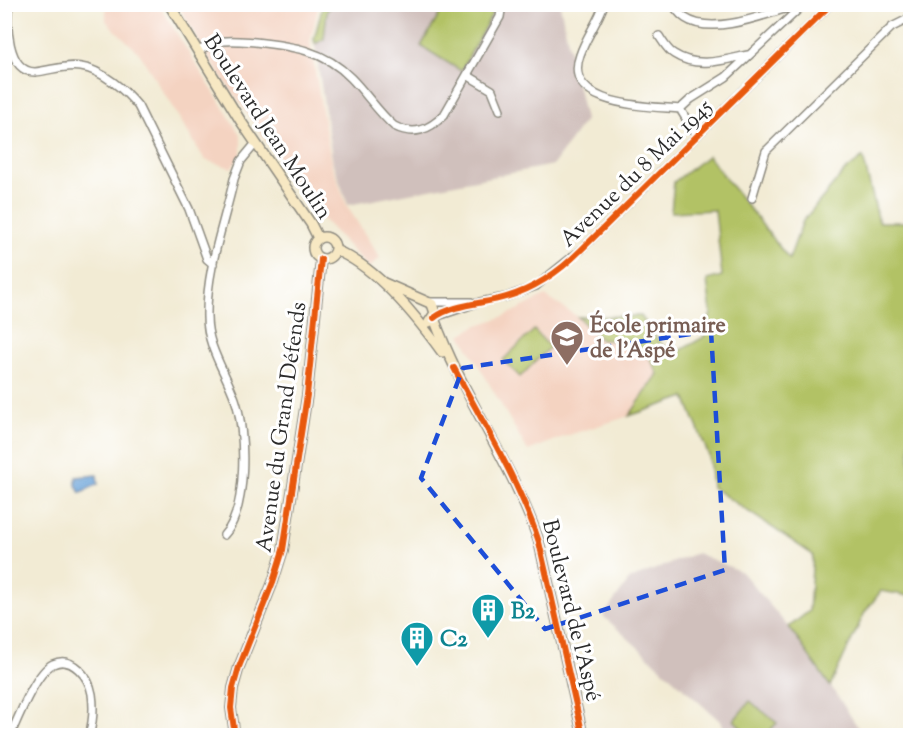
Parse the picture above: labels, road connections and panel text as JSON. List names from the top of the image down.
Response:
{
  "streets": {
    "street": [
      "Boulevard Jean Moulin",
      "Avenue du 8 Mai 1945",
      "Avenue du Grand Défends",
      "Boulevard de l'Aspé"
    ]
  },
  "crossings": [
    ["Boulevard Jean Moulin", "Avenue du Grand Défends"],
    ["Avenue du 8 Mai 1945", "Boulevard de l'Aspé"]
  ],
  "places": {
    "school or university": ["École primaire de l’Aspé"],
    "building": ["B2", "C2"]
  }
}
